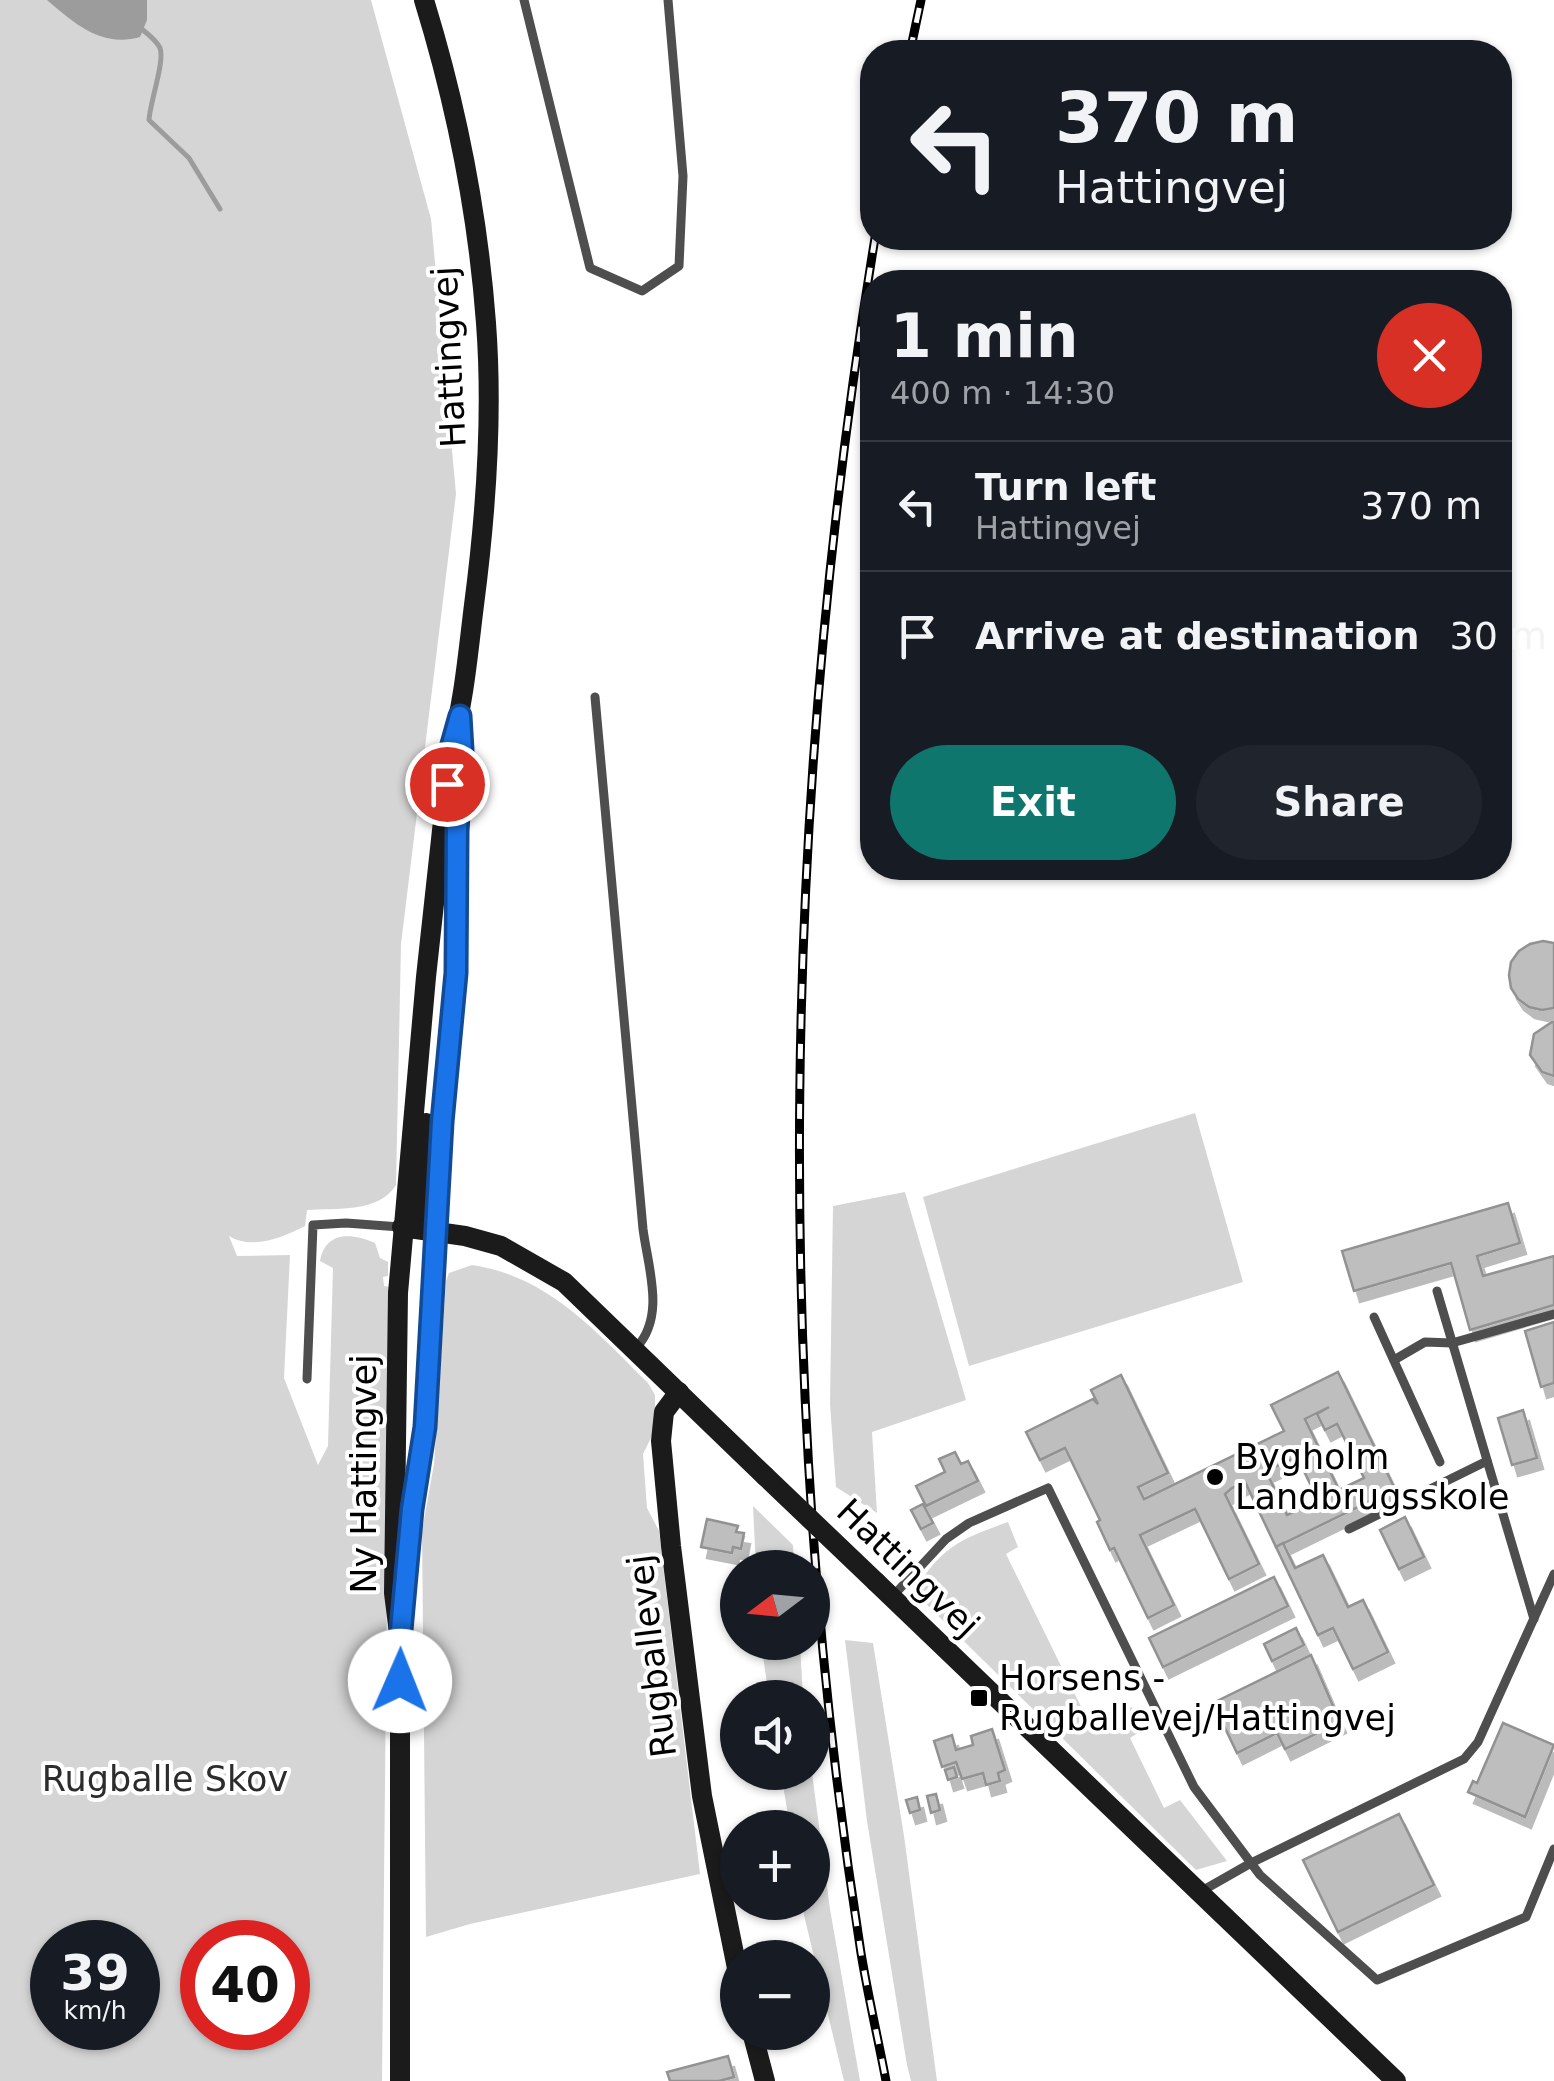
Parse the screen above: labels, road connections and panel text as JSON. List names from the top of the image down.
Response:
{
  "streets": {
    "street": ["Hattingvej", "Ny Hattingvej", "Rugballevej"]
  },
  "crossings": [
    ["Hattingvej", "Ny Hattingvej"],
    ["Hattingvej", "Rugballevej"]
  ],
  "parks": ["Rugballe Skov"],
  "places": {
    "other": ["Bygholm Landbrugsskole"],
    "transit": ["Horsens - Rugballevej/Hattingvej"]
  },
  "north": "left",
  "page": {
    "turn": ["370 m", "Hattingvej"],
    "heading": ["1 min", "400 m · 14:30"],
    "list": [
      {
        "name": "Turn left",
        "note": "Hattingvej",
        "value": "370 m"
      },
      {
        "name": "Arrive at destination",
        "value": "30 m"
      }
    ],
    "buttons": ["Exit", "Share"],
    "map_buttons": ["+", "−"],
    "speed": "39 km/h",
    "limit": "40"
  }
}
